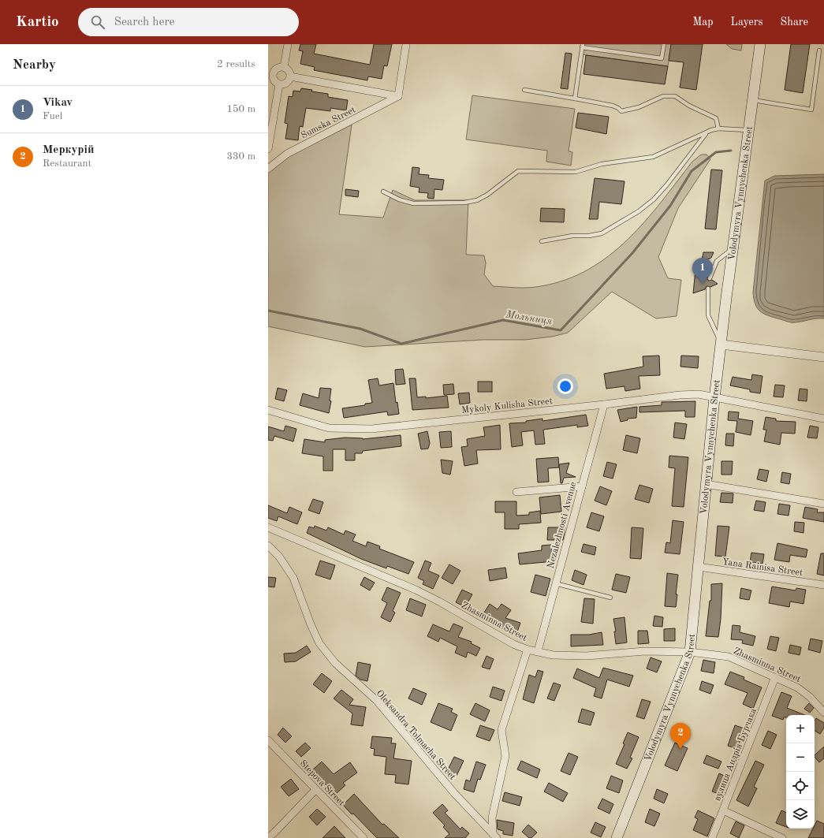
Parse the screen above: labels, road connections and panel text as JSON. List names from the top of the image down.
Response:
{
  "streets": {
    "main road": ["Volodymyra Vynnychenka Street"],
    "street": [
      "Sumska Street",
      "Mykoly Kulisha Street",
      "Nezalezhnosti Avenue",
      "Yana Rainisa Street",
      "Zhasminna Street",
      "Oleksandra Tolmacha Street",
      "вулиця Андрія Бурчака",
      "Stepova Street"
    ]
  },
  "crossings": [
    ["Volodymyra Vynnychenka Street", "Mykoly Kulisha Street"],
    ["Volodymyra Vynnychenka Street", "Yana Rainisa Street"],
    ["Volodymyra Vynnychenka Street", "Zhasminna Street"],
    ["Mykoly Kulisha Street", "Nezalezhnosti Avenue"],
    ["Nezalezhnosti Avenue", "Zhasminna Street"],
    ["Zhasminna Street", "вулиця Андрія Бурчака"]
  ],
  "water": ["Мольниця"],
  "page": {
    "header": "Kartio",
    "search": "Search here",
    "nav": ["Map", "Layers", "Share"],
    "heading": ["Nearby", "2 results"],
    "list": [
      {
        "mark": "1",
        "name": "Vikav",
        "note": "Fuel",
        "value": "150 m"
      },
      {
        "mark": "2",
        "name": "Меркурій",
        "note": "Restaurant",
        "value": "330 m"
      }
    ],
    "pins": ["1", "2"],
    "map_buttons": ["+", "−"]
  }
}
